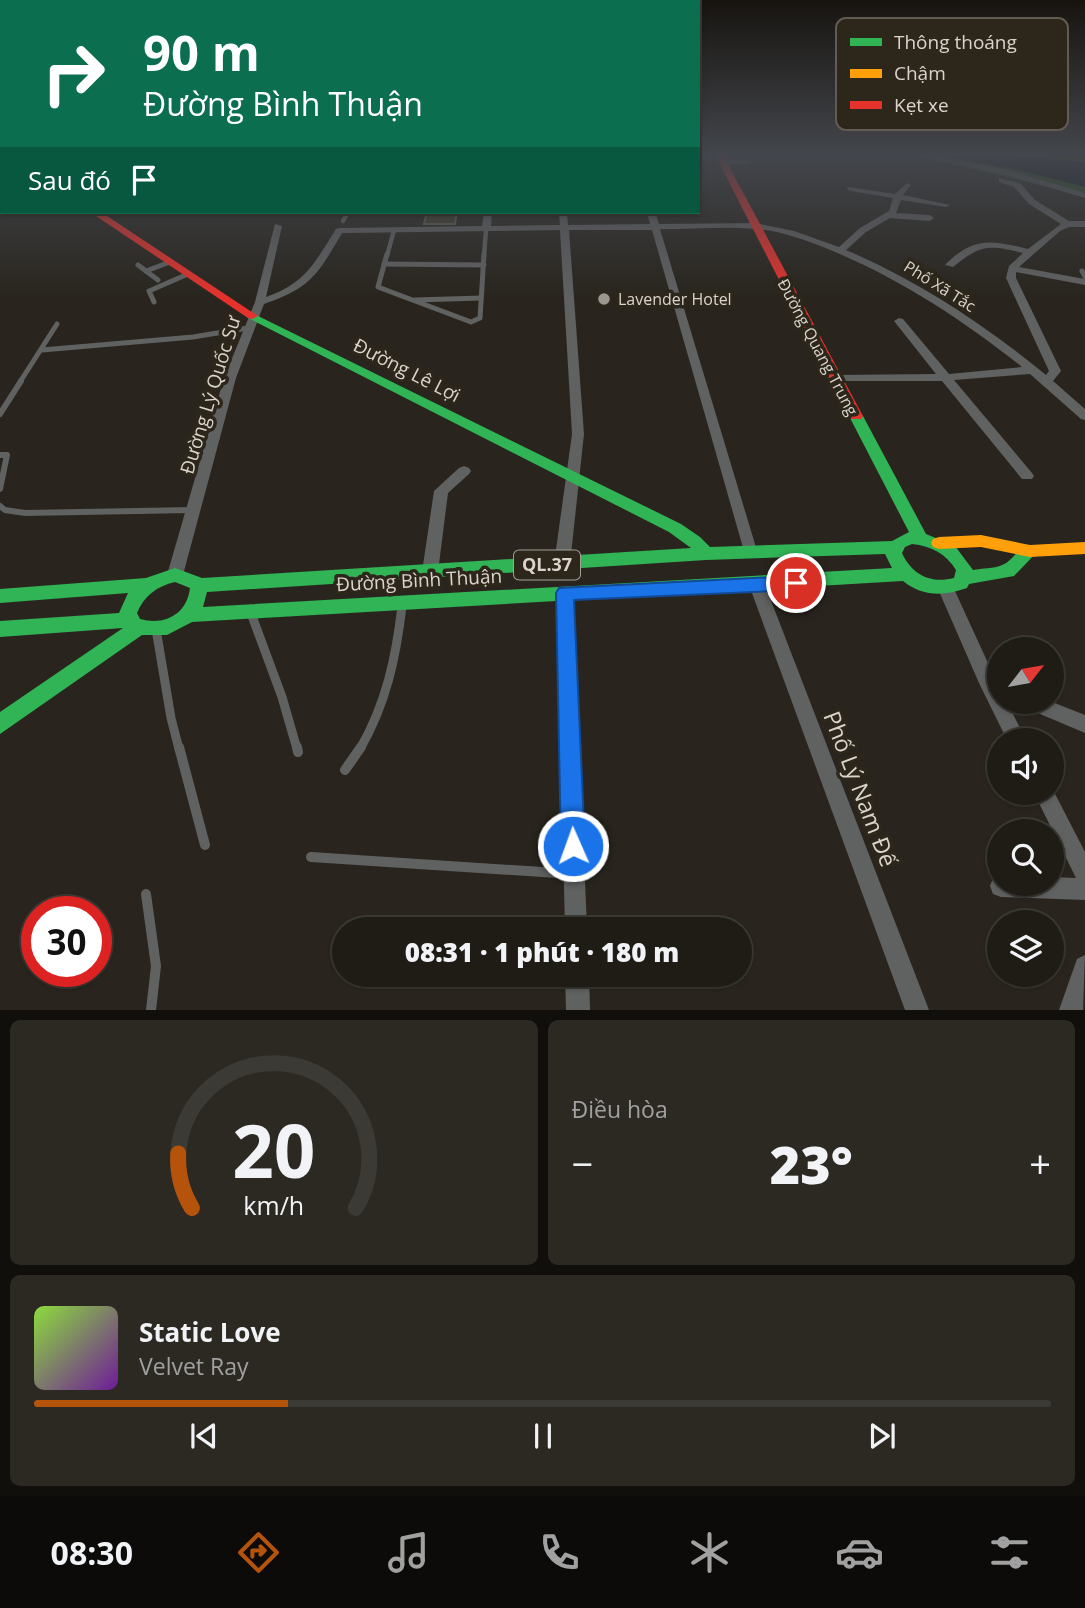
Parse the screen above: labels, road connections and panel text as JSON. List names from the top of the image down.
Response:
{
  "streets": {
    "main road": [
      "Đường Quang Trung",
      "Đường Lê Lợi",
      "QL.37",
      "Đường Bình Thuận"
    ],
    "street": ["Phố Xã Tắc", "Đường Lý Quốc Sư", "Phố Lý Nam Đế"]
  },
  "crossings": [
    ["Phố Xã Tắc", "Đường Quang Trung"],
    ["Đường Quang Trung", "Đường Bình Thuận"],
    ["Đường Lê Lợi", "Đường Lý Quốc Sư"],
    ["Đường Lê Lợi", "Đường Bình Thuận"],
    ["Đường Lý Quốc Sư", "Đường Bình Thuận"],
    ["Đường Bình Thuận", "Phố Lý Nam Đế"]
  ],
  "places": ["Lavender Hotel"],
  "legend": ["Thông thoáng", "Chậm", "Kẹt xe"],
  "north": "top right",
  "page": {
    "turn": ["90 m", "Đường Bình Thuận"],
    "then": "Sau đó",
    "limit": "30",
    "trip": "08:31 · 1 phút · 180 m",
    "tile": "Điều hòa",
    "heat": ["−", "23°", "+"],
    "song": ["Static Love", "Velvet Ray"],
    "tabs": "08:30",
    "gauge": ["20", "km/h"]
  }
}
